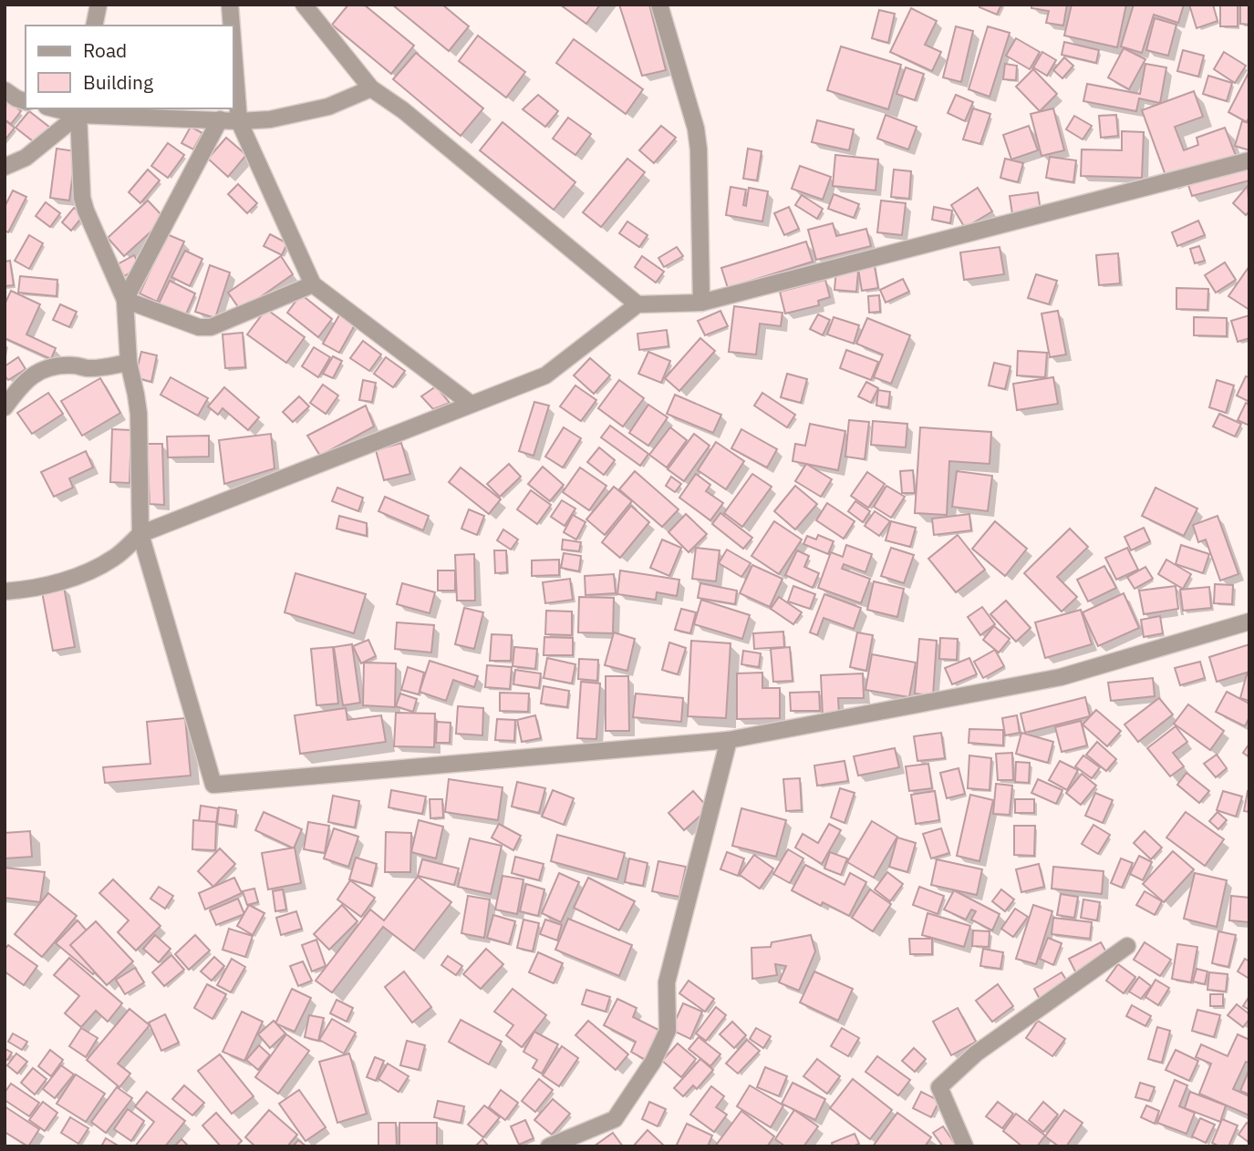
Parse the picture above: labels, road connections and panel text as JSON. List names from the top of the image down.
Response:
{
  "legend": ["Road", "Building"]
}
